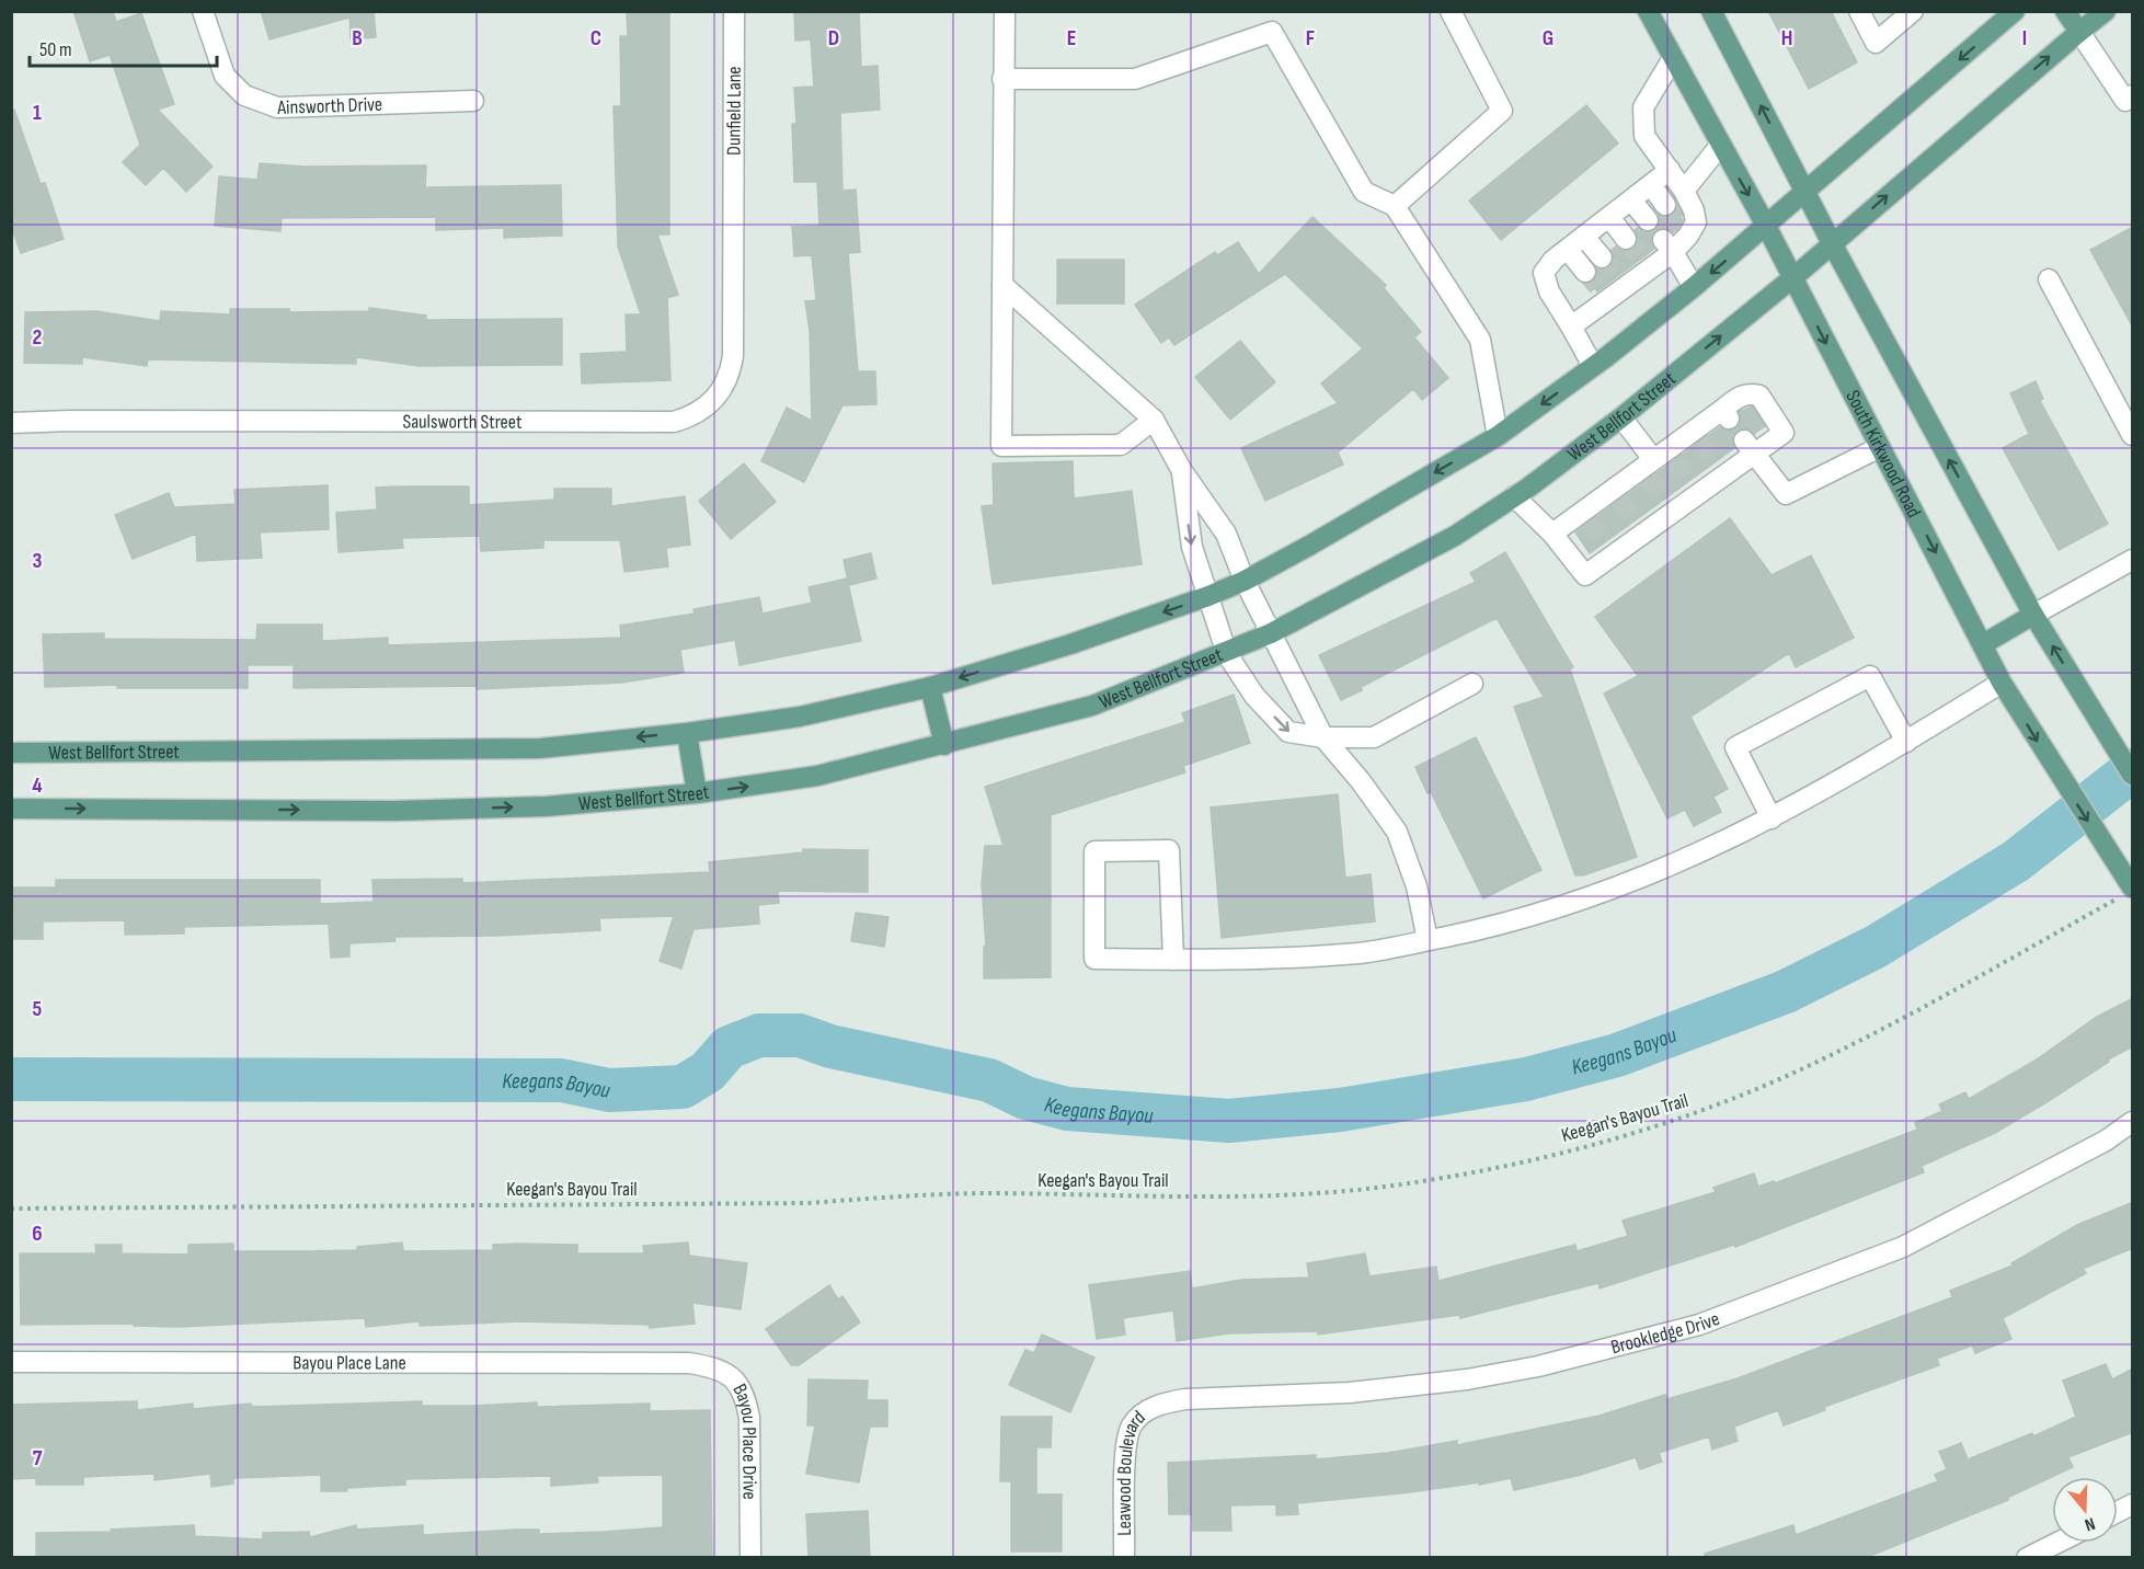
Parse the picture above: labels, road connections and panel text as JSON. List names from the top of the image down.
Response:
{
  "streets": {
    "main road": ["West Bellfort Street", "South Kirkwood Road"],
    "street": [
      "Ainsworth Drive",
      "Dunfield Lane",
      "Saulsworth Street",
      "Brookledge Drive",
      "Bayou Place Lane",
      "Bayou Place Drive",
      "Leawood Boulevard"
    ],
    "path": ["Keegan's Bayou Trail"]
  },
  "crossings": [
    ["Dunfield Lane", "Saulsworth Street"],
    ["West Bellfort Street", "South Kirkwood Road"],
    ["South Kirkwood Road", "Keegan's Bayou Trail"],
    ["Brookledge Drive", "Leawood Boulevard"],
    ["Bayou Place Lane", "Bayou Place Drive"]
  ],
  "water": ["Keegans Bayou"],
  "scale_bar": "50 m",
  "north": "bottom",
  "grid": {
    "columns": [
      "B",
      "C",
      "D",
      "E",
      "F",
      "G",
      "H",
      "I"
    ],
    "rows": [
      "1",
      "2",
      "3",
      "4",
      "5",
      "6",
      "7"
    ]
  }
}
